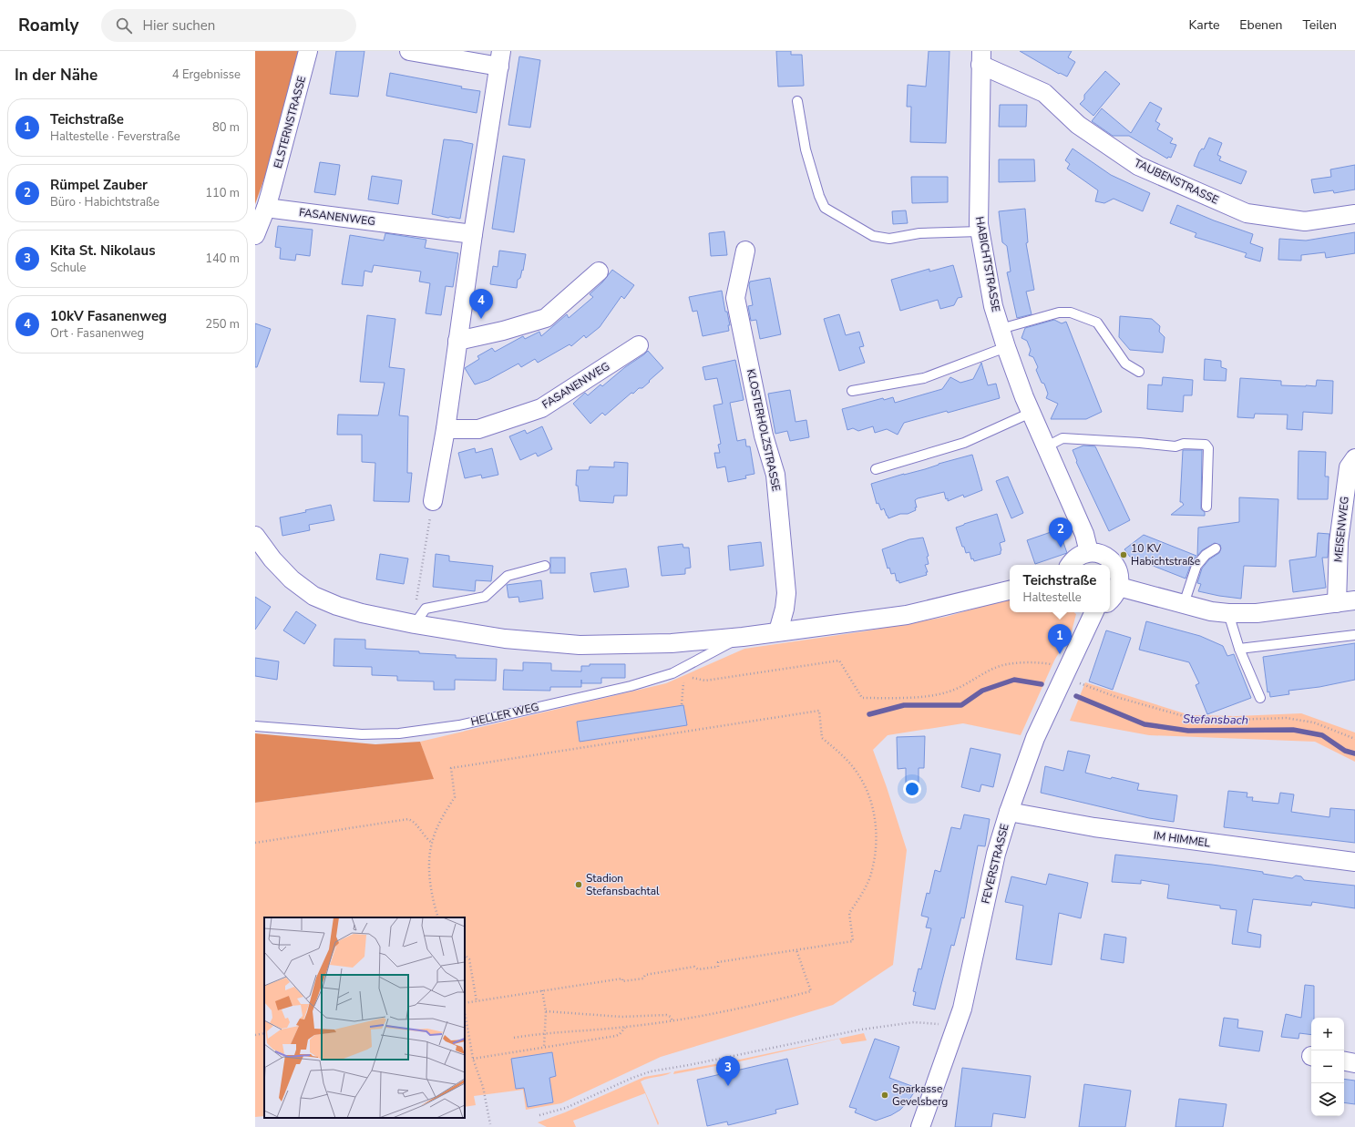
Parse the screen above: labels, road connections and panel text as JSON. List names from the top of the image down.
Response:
{
  "streets": {
    "street": [
      "ELSTERNSTRASSE",
      "TAUBENSTRASSE",
      "FASANENWEG",
      "HABICHTSTRASSE",
      "KLOSTERHOLZSTRASSE",
      "MEISENWEG",
      "IM HIMMEL",
      "FEVERSTRASSE"
    ],
    "lane": ["HELLER WEG"]
  },
  "crossings": [
    ["ELSTERNSTRASSE", "FASANENWEG"],
    ["TAUBENSTRASSE", "HABICHTSTRASSE"],
    ["IM HIMMEL", "FEVERSTRASSE"]
  ],
  "water": ["Stefansbach"],
  "places": ["10 KV Habichtstraße", "Stadion Stefansbachtal", "Sparkasse Gevelsberg"],
  "page": {
    "header": "Roamly",
    "search": "Hier suchen",
    "nav": ["Karte", "Ebenen", "Teilen"],
    "heading": ["In der Nähe", "4 Ergebnisse"],
    "list": [
      {
        "mark": "1",
        "name": "Teichstraße",
        "note": "Haltestelle · Feverstraße",
        "value": "80 m"
      },
      {
        "mark": "2",
        "name": "Rümpel Zauber",
        "note": "Büro · Habichtstraße",
        "value": "110 m"
      },
      {
        "mark": "3",
        "name": "Kita St. Nikolaus",
        "note": "Schule",
        "value": "140 m"
      },
      {
        "mark": "4",
        "name": "10kV Fasanenweg",
        "note": "Ort · Fasanenweg",
        "value": "250 m"
      }
    ],
    "pins": [
      "4",
      "2",
      "1",
      "3"
    ],
    "popup": ["Teichstraße", "Haltestelle"],
    "map_buttons": ["+", "−"]
  }
}
